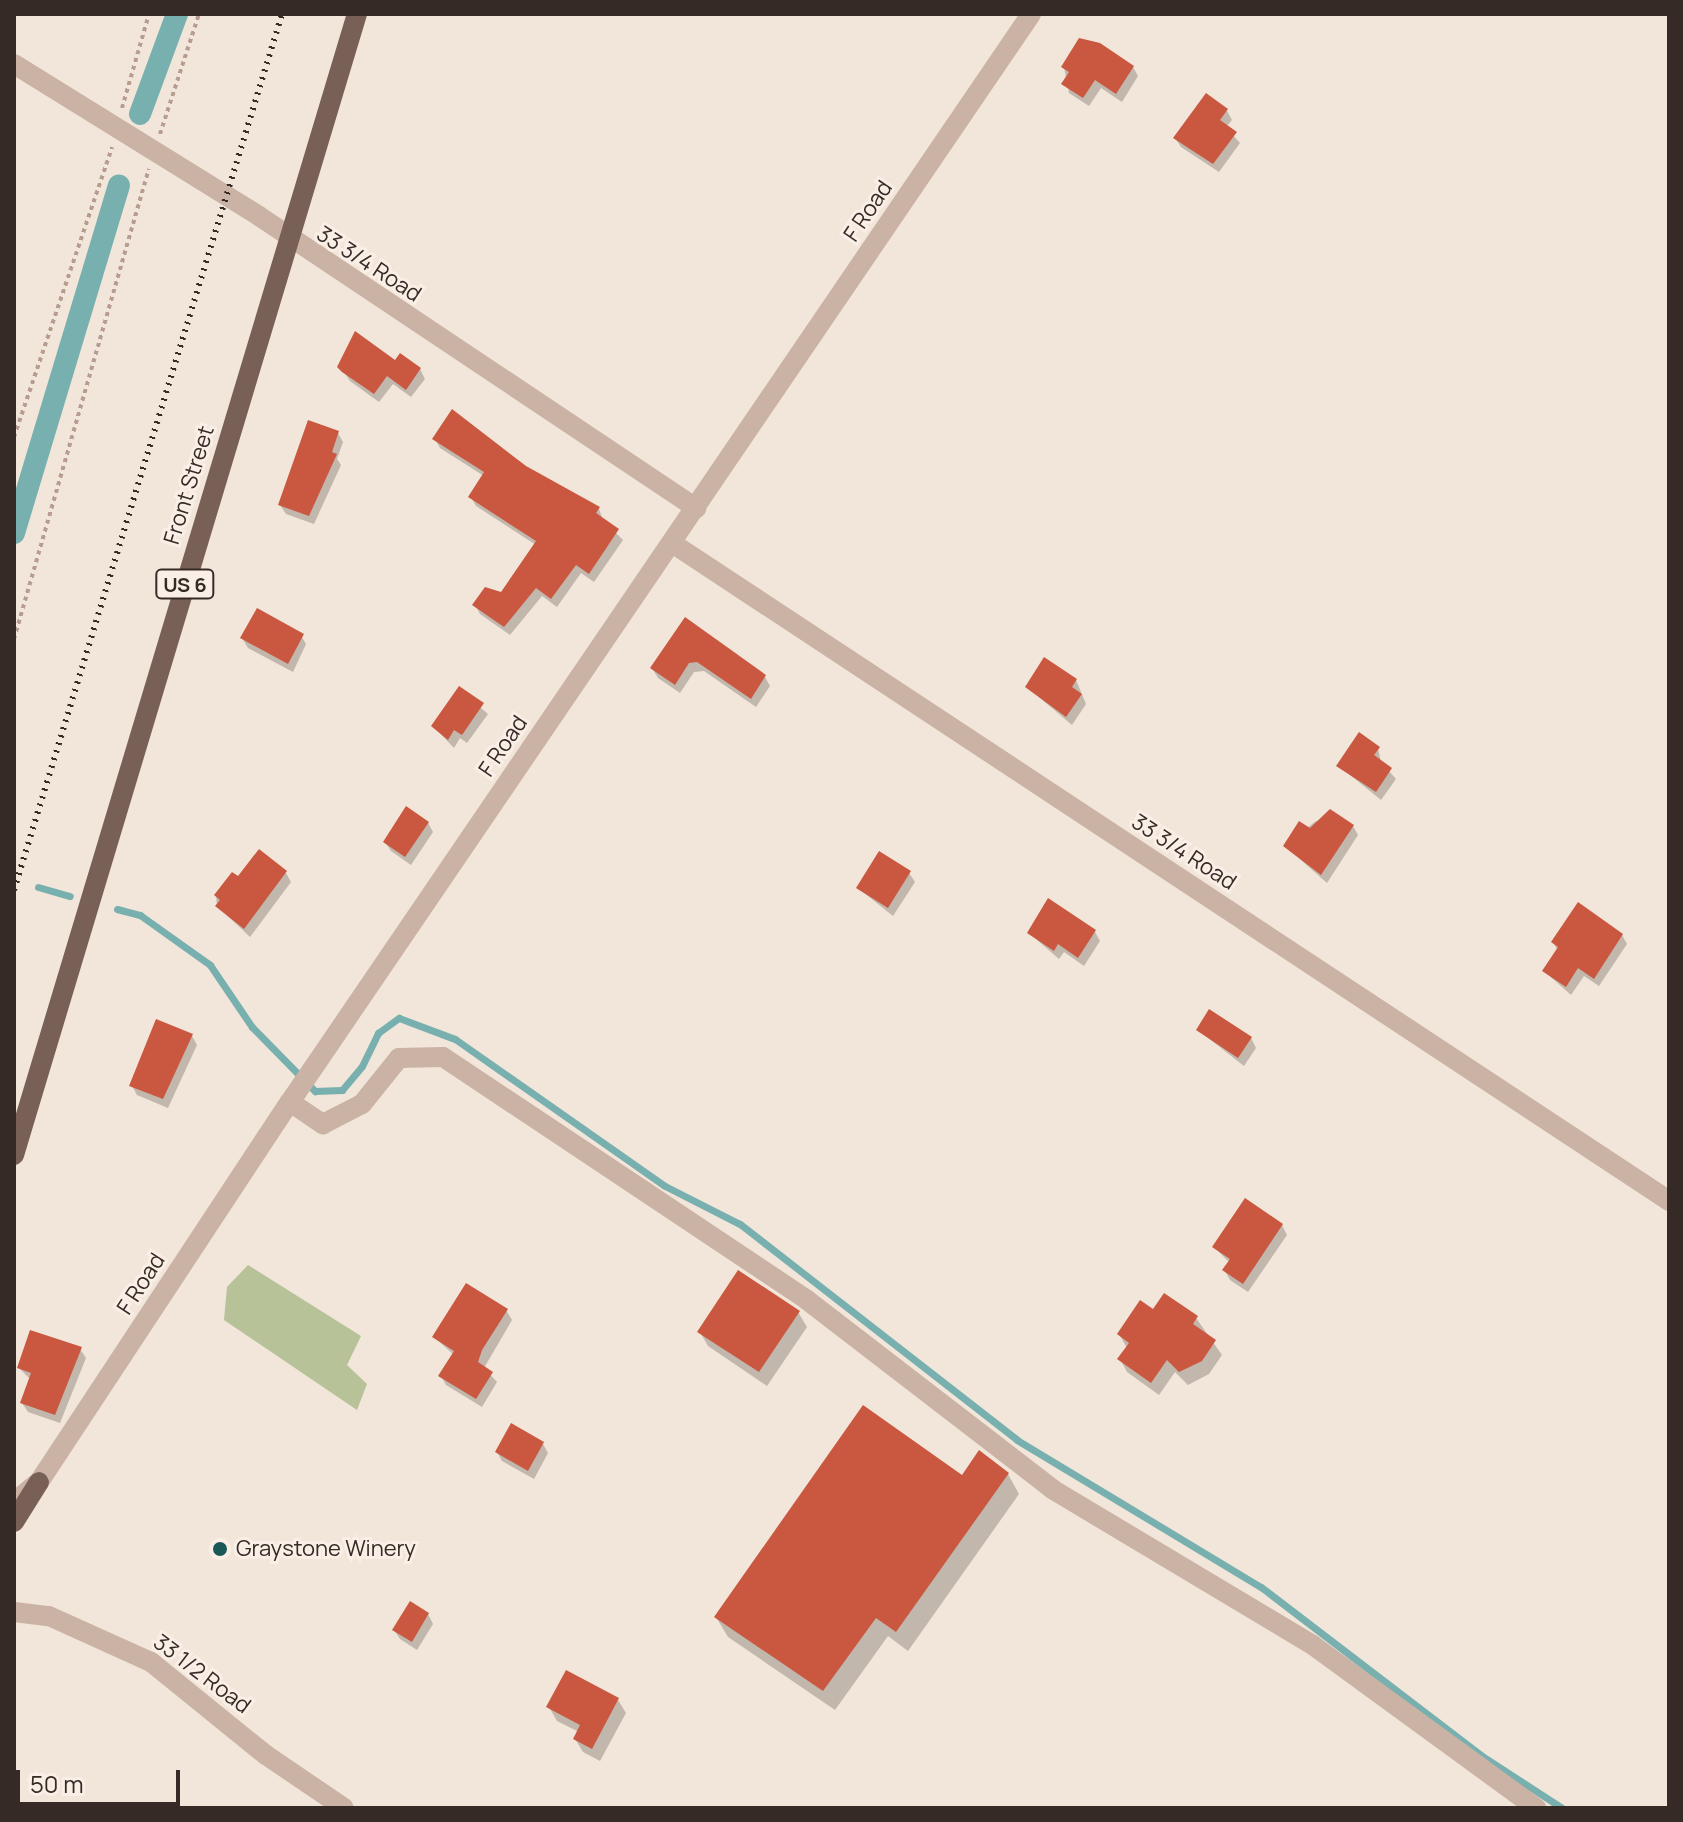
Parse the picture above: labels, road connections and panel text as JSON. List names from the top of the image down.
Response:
{
  "streets": {
    "main road": ["Front Street", "US 6"],
    "street": ["F Road", "33 3/4 Road", "33 1/2 Road"]
  },
  "crossings": [
    ["F Road", "33 3/4 Road"],
    ["33 3/4 Road", "Front Street"]
  ],
  "places": ["Graystone Winery"],
  "scale_bar": "50 m"
}
